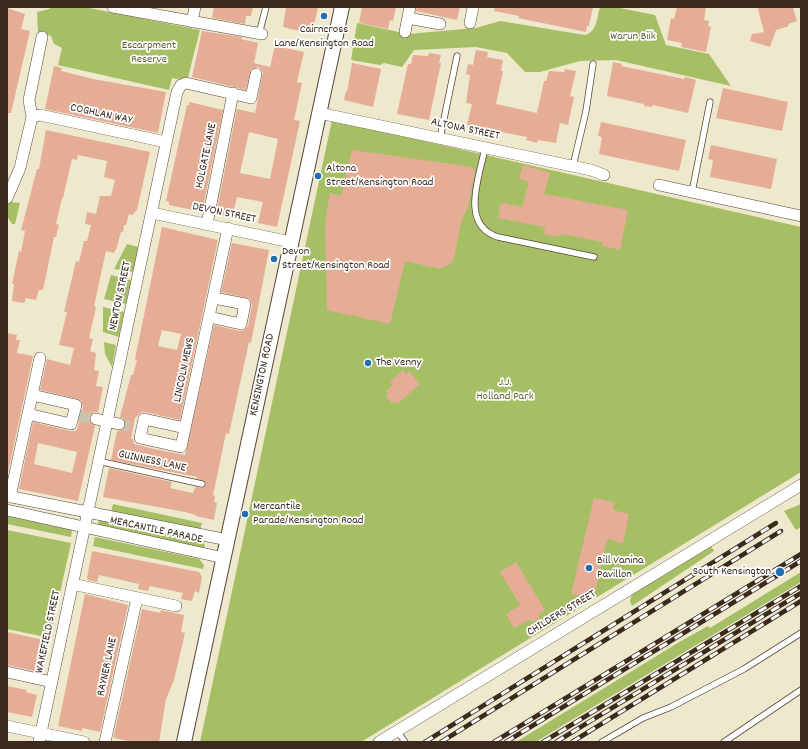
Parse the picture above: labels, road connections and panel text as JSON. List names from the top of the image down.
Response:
{
  "streets": {
    "street": [
      "COGHLAN WAY",
      "ALTONA STREET",
      "HOLGATE LANE",
      "DEVON STREET",
      "NEWTON STREET",
      "LINCOLN MEWS",
      "KENSINGTON ROAD",
      "MERCANTILE PARADE",
      "CHILDERS STREET",
      "WAKEFIELD STREET",
      "RAYNER LANE"
    ],
    "lane": ["GUINNESS LANE"]
  },
  "crossings": [
    ["COGHLAN WAY", "NEWTON STREET"],
    ["ALTONA STREET", "KENSINGTON ROAD"],
    ["HOLGATE LANE", "DEVON STREET"],
    ["HOLGATE LANE", "NEWTON STREET"],
    ["DEVON STREET", "NEWTON STREET"],
    ["DEVON STREET", "LINCOLN MEWS"],
    ["DEVON STREET", "KENSINGTON ROAD"],
    ["NEWTON STREET", "GUINNESS LANE"],
    ["NEWTON STREET", "MERCANTILE PARADE"],
    ["KENSINGTON ROAD", "MERCANTILE PARADE"],
    ["MERCANTILE PARADE", "WAKEFIELD STREET"]
  ],
  "parks": ["Warun Biik", "Escarpment Reserve", "J.J. Holland Park"],
  "places": [
    "Cairncross Lane/Kensington Road",
    "Altona Street/Kensington Road",
    "Devon Street/Kensington Road",
    "The Venny",
    "Mercantile Parade/Kensington Road",
    "Bill Vanina Pavillon",
    "South Kensington"
  ]
}
